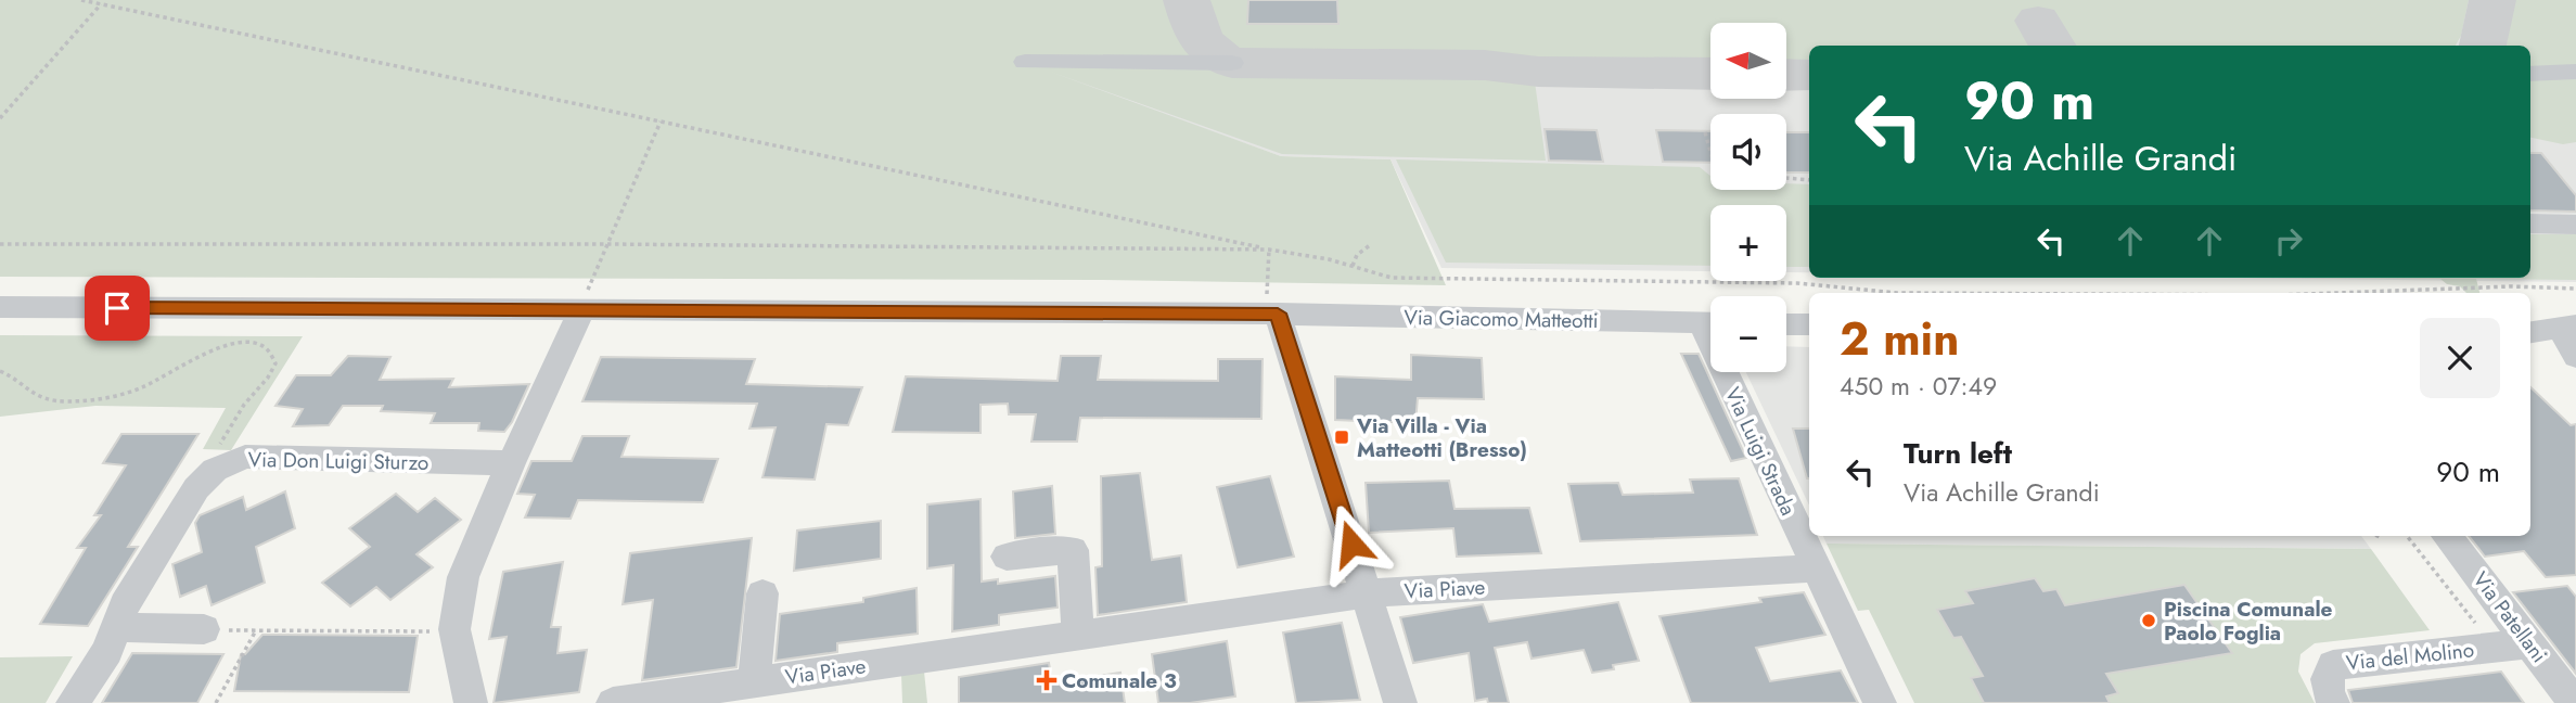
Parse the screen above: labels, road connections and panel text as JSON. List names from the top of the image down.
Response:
{
  "streets": {
    "street": [
      "Via Giacomo Matteotti",
      "Via Luigi Strada",
      "Via Don Luigi Sturzo",
      "Via Piave",
      "Via Patellani",
      "Via del Molino"
    ]
  },
  "crossings": [
    ["Via Luigi Strada", "Via Piave"],
    ["Via Patellani", "Via del Molino"]
  ],
  "places": {
    "transit": ["Via Villa - Via Matteotti (Bresso)"],
    "other": ["Piscina Comunale Paolo Foglia"],
    "health": ["Comunale 3"]
  },
  "north": "left",
  "page": {
    "map_buttons": ["+", "−"],
    "turn": ["90 m", "Via Achille Grandi"],
    "heading": ["2 min", "450 m · 07:49"],
    "list": [
      {
        "name": "Turn left",
        "note": "Via Achille Grandi",
        "value": "90 m"
      }
    ]
  }
}
